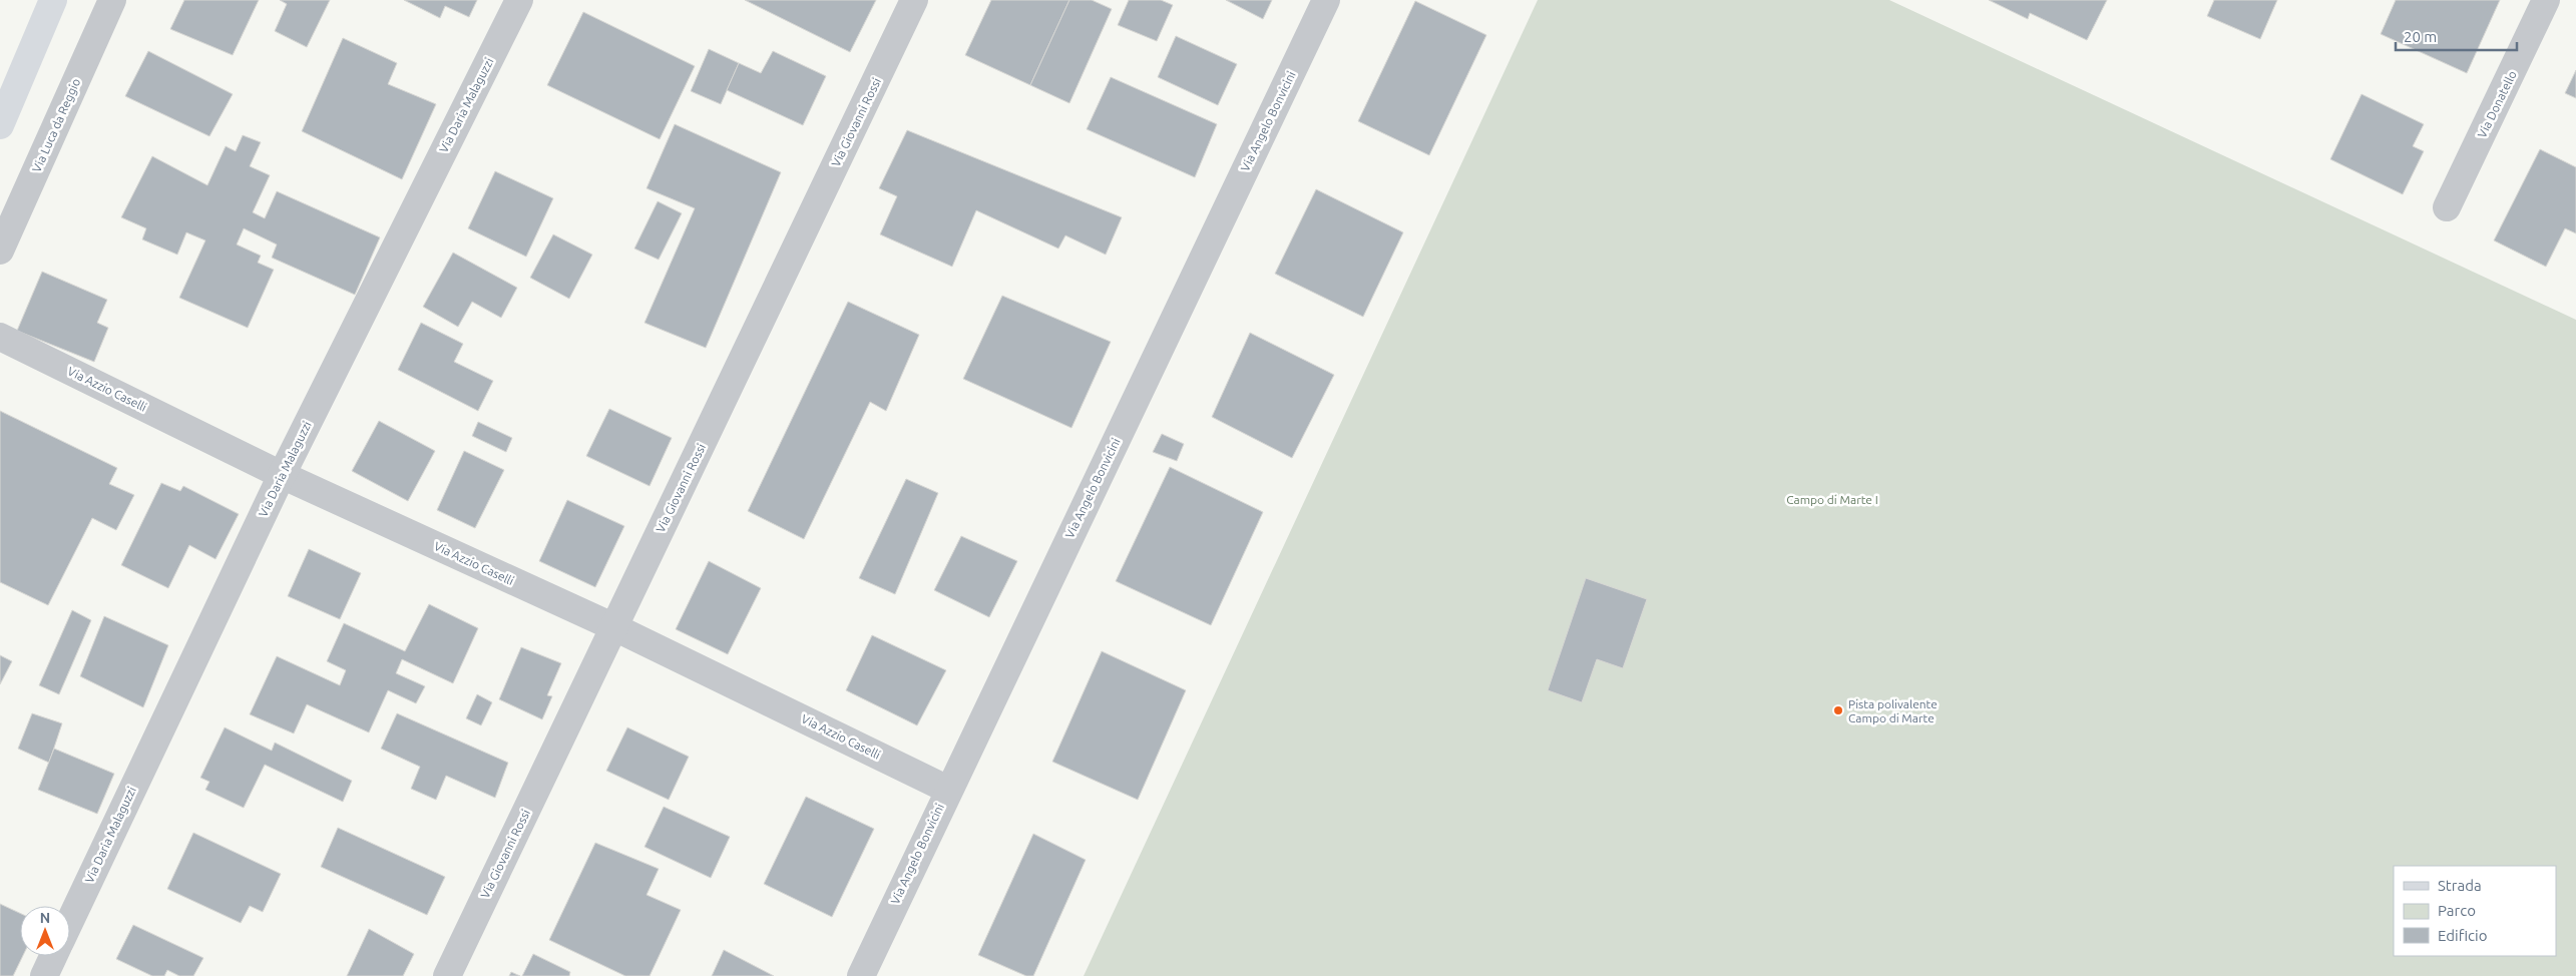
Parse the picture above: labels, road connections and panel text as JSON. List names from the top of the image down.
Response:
{
  "streets": {
    "street": [
      "Via Donatello",
      "Via Daria Malaguzzi",
      "Via Angelo Bonvicini",
      "Via Giovanni Rossi",
      "Via Luca da Reggio",
      "Via Azzio Caselli"
    ]
  },
  "crossings": [
    ["Via Daria Malaguzzi", "Via Azzio Caselli"],
    ["Via Angelo Bonvicini", "Via Azzio Caselli"],
    ["Via Giovanni Rossi", "Via Azzio Caselli"]
  ],
  "parks": ["Campo di Marte I"],
  "places": ["Pista polivalente Campo di Marte"],
  "legend": ["Strada", "Parco", "Edificio"],
  "scale_bar": "20 m",
  "north": "top"
}
